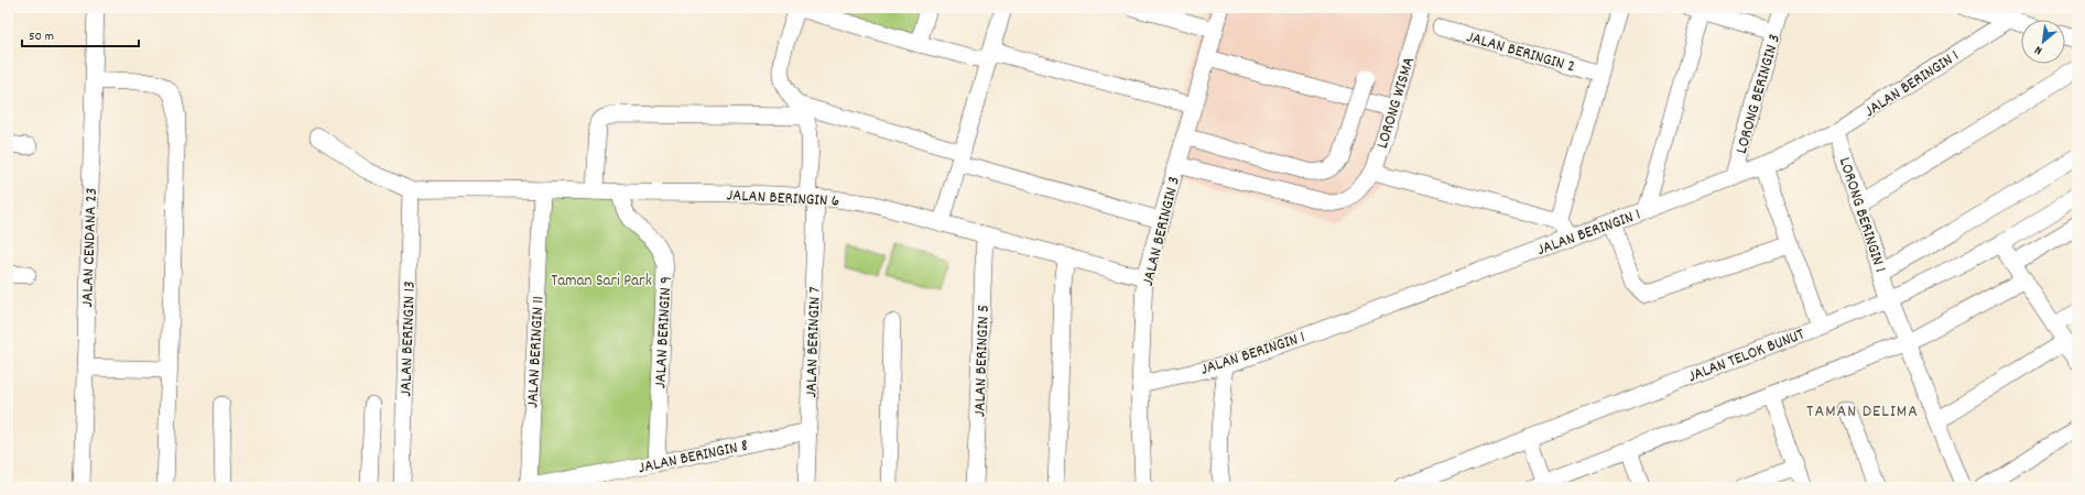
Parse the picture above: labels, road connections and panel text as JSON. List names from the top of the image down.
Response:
{
  "streets": {
    "street": [
      "JALAN BERINGIN 2",
      "JALAN BERINGIN 1",
      "LORONG BERINGIN 3",
      "LORONG WISMA",
      "JALAN BERINGIN 6",
      "LORONG BERINGIN 1",
      "JALAN BERINGIN 3",
      "JALAN CENDANA 23",
      "JALAN BERINGIN 9",
      "JALAN BERINGIN 13",
      "JALAN BERINGIN 7",
      "JALAN BERINGIN 11",
      "JALAN TELOK BUNUT",
      "JALAN BERINGIN 5",
      "JALAN BERINGIN 8"
    ]
  },
  "crossings": [
    ["JALAN BERINGIN 1", "LORONG BERINGIN 3"],
    ["JALAN BERINGIN 1", "LORONG BERINGIN 1"],
    ["JALAN BERINGIN 1", "JALAN BERINGIN 3"],
    ["LORONG WISMA", "JALAN BERINGIN 3"],
    ["JALAN BERINGIN 6", "JALAN BERINGIN 3"],
    ["JALAN BERINGIN 6", "JALAN BERINGIN 9"],
    ["JALAN BERINGIN 6", "JALAN BERINGIN 13"],
    ["JALAN BERINGIN 6", "JALAN BERINGIN 7"],
    ["JALAN BERINGIN 6", "JALAN BERINGIN 11"],
    ["JALAN BERINGIN 6", "JALAN BERINGIN 5"],
    ["LORONG BERINGIN 1", "JALAN TELOK BUNUT"],
    ["JALAN BERINGIN 9", "JALAN BERINGIN 8"],
    ["JALAN BERINGIN 7", "JALAN BERINGIN 8"],
    ["JALAN BERINGIN 11", "JALAN BERINGIN 8"]
  ],
  "districts": ["TAMAN DELIMA"],
  "parks": ["Taman Sari Park"],
  "scale_bar": "50 m",
  "north": "bottom left"
}
